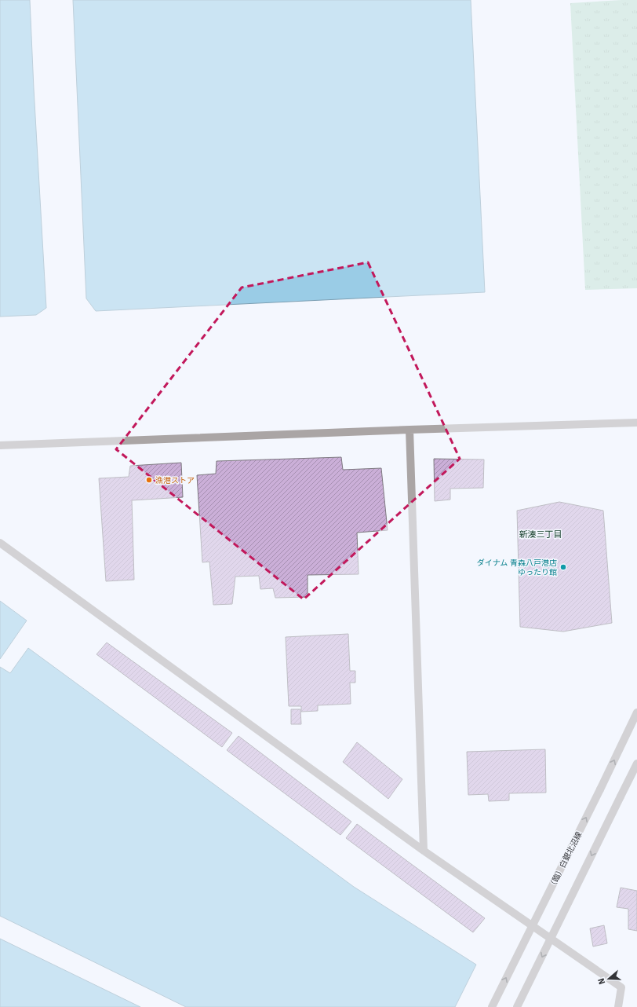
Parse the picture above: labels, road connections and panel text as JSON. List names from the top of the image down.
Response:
{
  "streets": {
    "street": ["（臨）白銀北沼線"]
  },
  "districts": ["新湊三丁目"],
  "places": ["漁港ストア", "ダイナム 青森八戸港店 ゆったり館"],
  "north": "left"
}
